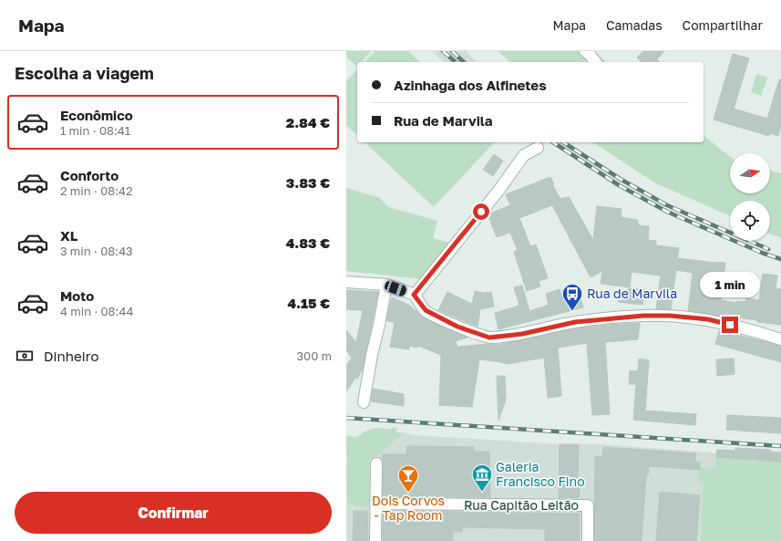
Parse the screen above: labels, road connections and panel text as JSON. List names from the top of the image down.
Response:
{
  "streets": {
    "street": ["Rua Capitão Leitão"]
  },
  "places": {
    "bus stop": ["Rua de Marvila"],
    "museum": ["Galeria Francisco Fino"],
    "bar": ["Dois Corvos - Tap Room"]
  },
  "north": "right",
  "page": {
    "header": "Mapa",
    "nav": ["Mapa", "Camadas", "Compartilhar"],
    "heading": "Escolha a viagem",
    "banner": ["Azinhaga dos Alfinetes", "Rua de Marvila"],
    "list": [
      {
        "name": "Econômico",
        "note": "1 min · 08:41",
        "value": "2.84 €"
      },
      {
        "name": "Conforto",
        "note": "2 min · 08:42",
        "value": "3.83 €"
      },
      {
        "name": "XL",
        "note": "3 min · 08:43",
        "value": "4.83 €"
      },
      {
        "name": "Moto",
        "note": "4 min · 08:44",
        "value": "4.15 €"
      }
    ],
    "bubble": "1 min",
    "pay": ["Dinheiro", "300 m"],
    "buttons": "Confirmar"
  }
}
